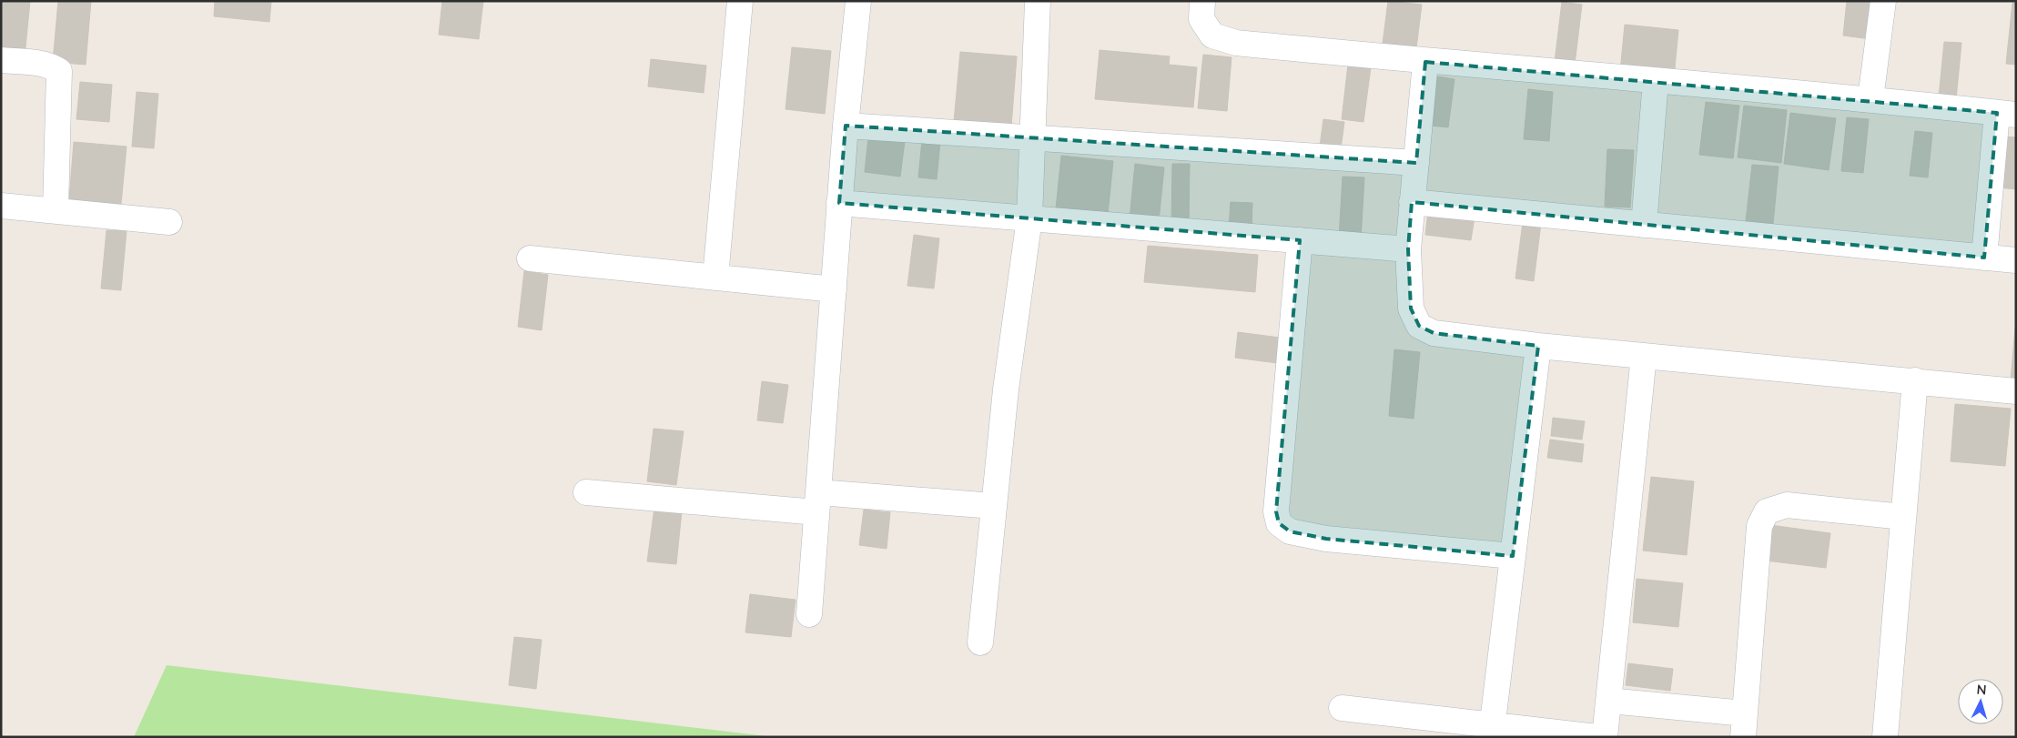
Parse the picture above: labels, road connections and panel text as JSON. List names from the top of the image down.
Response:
{
  "north": "top"
}
